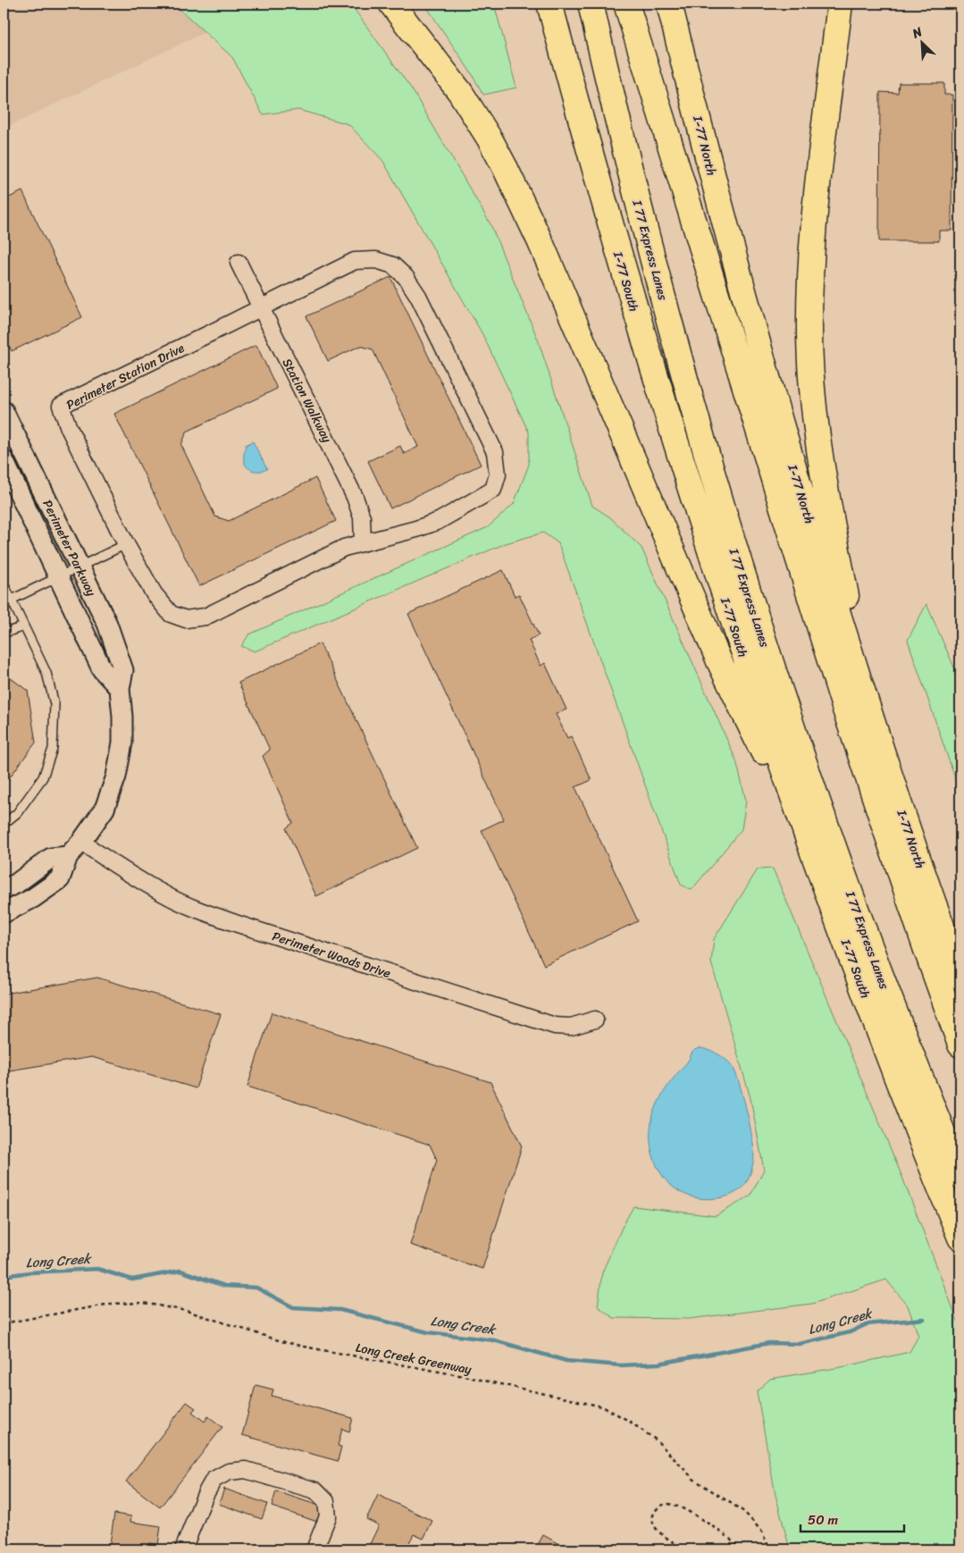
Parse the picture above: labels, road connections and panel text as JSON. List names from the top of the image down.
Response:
{
  "streets": {
    "highway": ["I-77 North", "I 77 Express Lanes", "I-77 South"],
    "street": [
      "Perimeter Station Drive",
      "Station Walkway",
      "Perimeter Parkway",
      "Perimeter Woods Drive"
    ],
    "path": ["Long Creek Greenway"]
  },
  "crossings": [
    ["Perimeter Station Drive", "Station Walkway"],
    ["Perimeter Parkway", "Perimeter Woods Drive"]
  ],
  "water": ["Long Creek"],
  "scale_bar": "50 m",
  "north": "top left"
}
